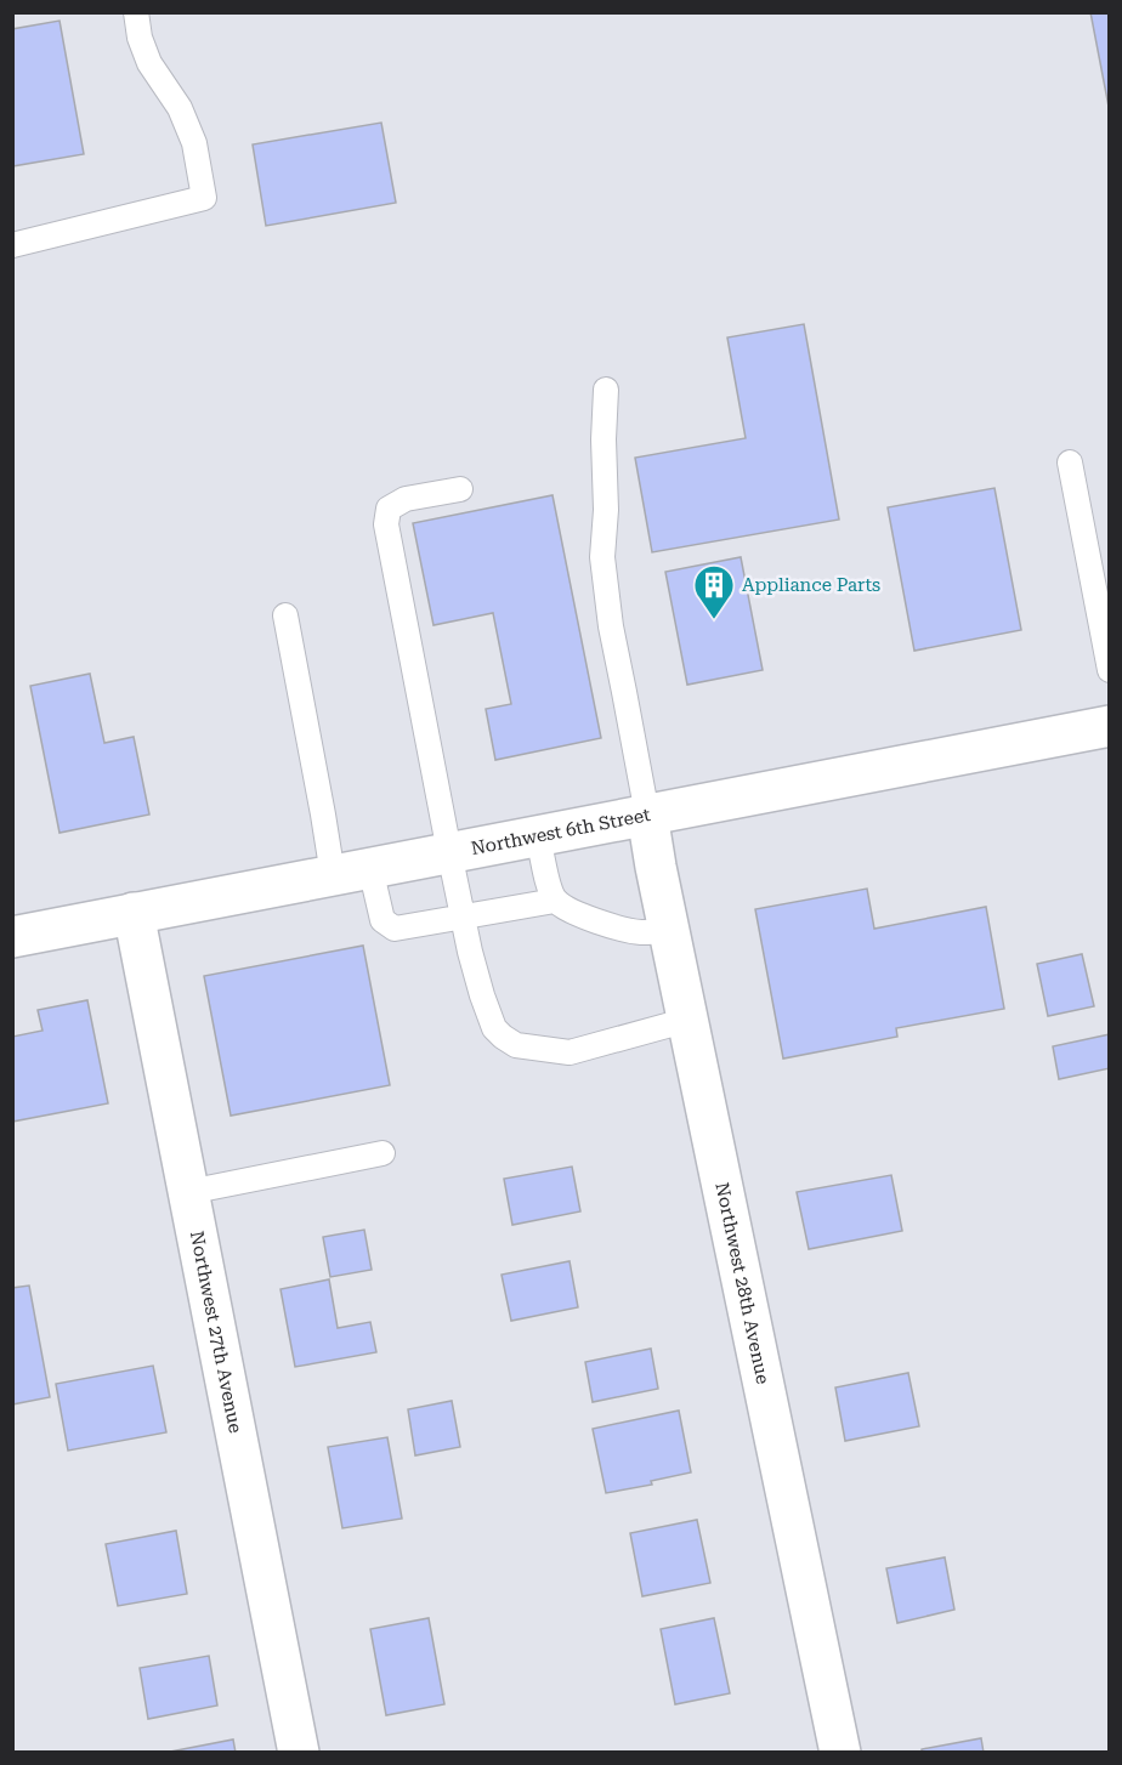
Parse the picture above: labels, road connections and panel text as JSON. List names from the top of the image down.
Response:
{
  "streets": {
    "street": ["Northwest 6th Street", "Northwest 28th Avenue", "Northwest 27th Avenue"]
  },
  "crossings": [
    ["Northwest 6th Street", "Northwest 28th Avenue"],
    ["Northwest 6th Street", "Northwest 27th Avenue"]
  ],
  "places": {
    "building": ["Appliance Parts"]
  }
}
